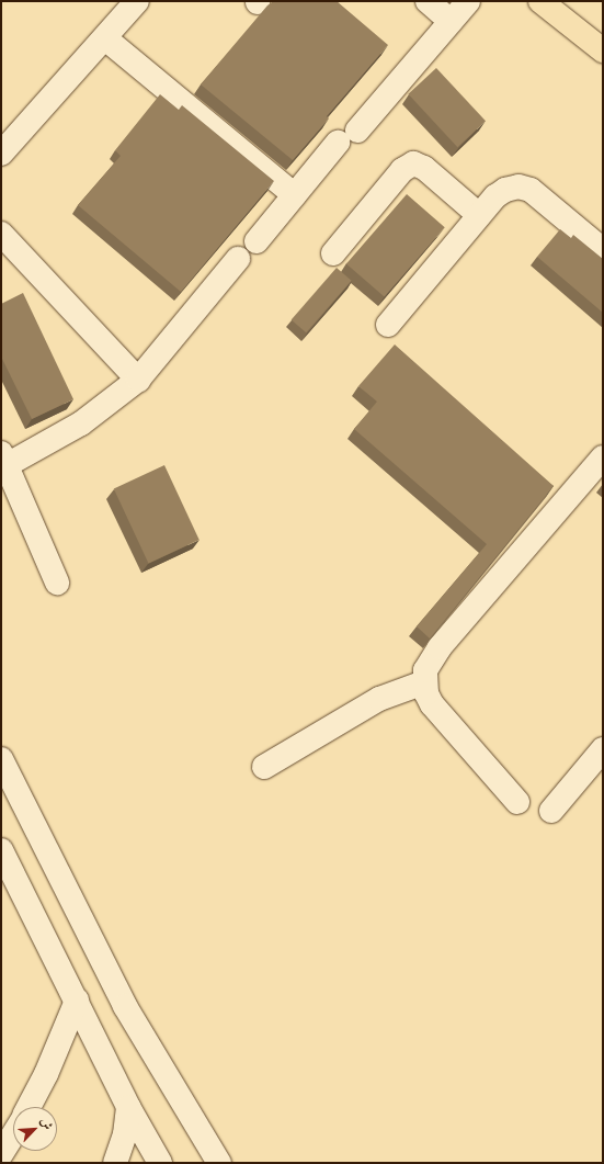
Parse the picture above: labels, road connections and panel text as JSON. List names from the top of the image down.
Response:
{
  "north": "top right"
}
